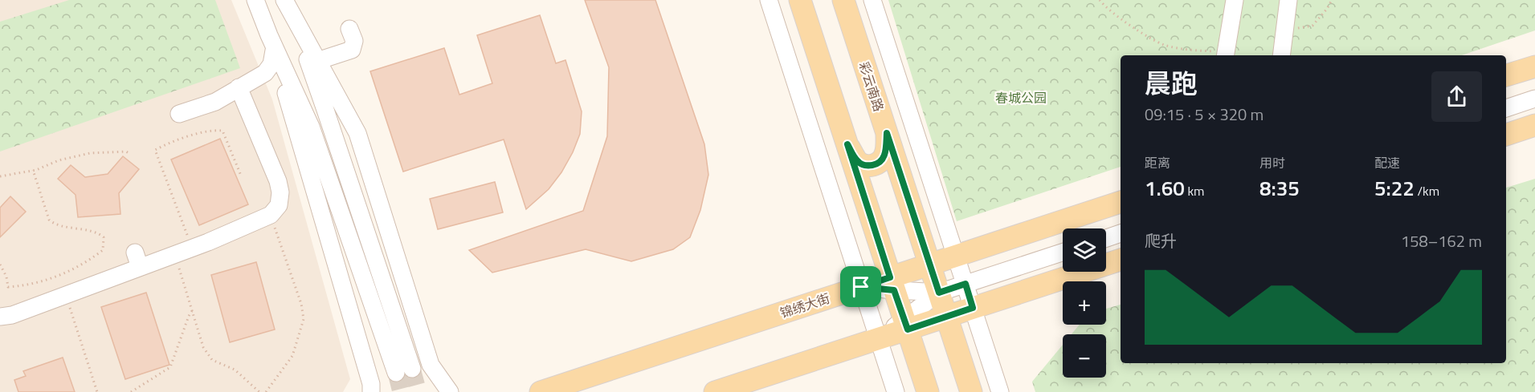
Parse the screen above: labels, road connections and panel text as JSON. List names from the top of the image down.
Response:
{
  "streets": {
    "main road": ["彩云南路", "锦绣大街"]
  },
  "crossings": [
    ["彩云南路", "锦绣大街"]
  ],
  "parks": ["春城公园"],
  "page": {
    "heading": ["晨跑", "09:15 · 5 × 320 m"],
    "stats": [
      ["距离", "1.60 km"],
      ["用时", "8:35"],
      ["配速", "5:22 /km"]
    ],
    "chart": ["爬升", "158–162 m"],
    "map_buttons": ["+", "−"]
  }
}
